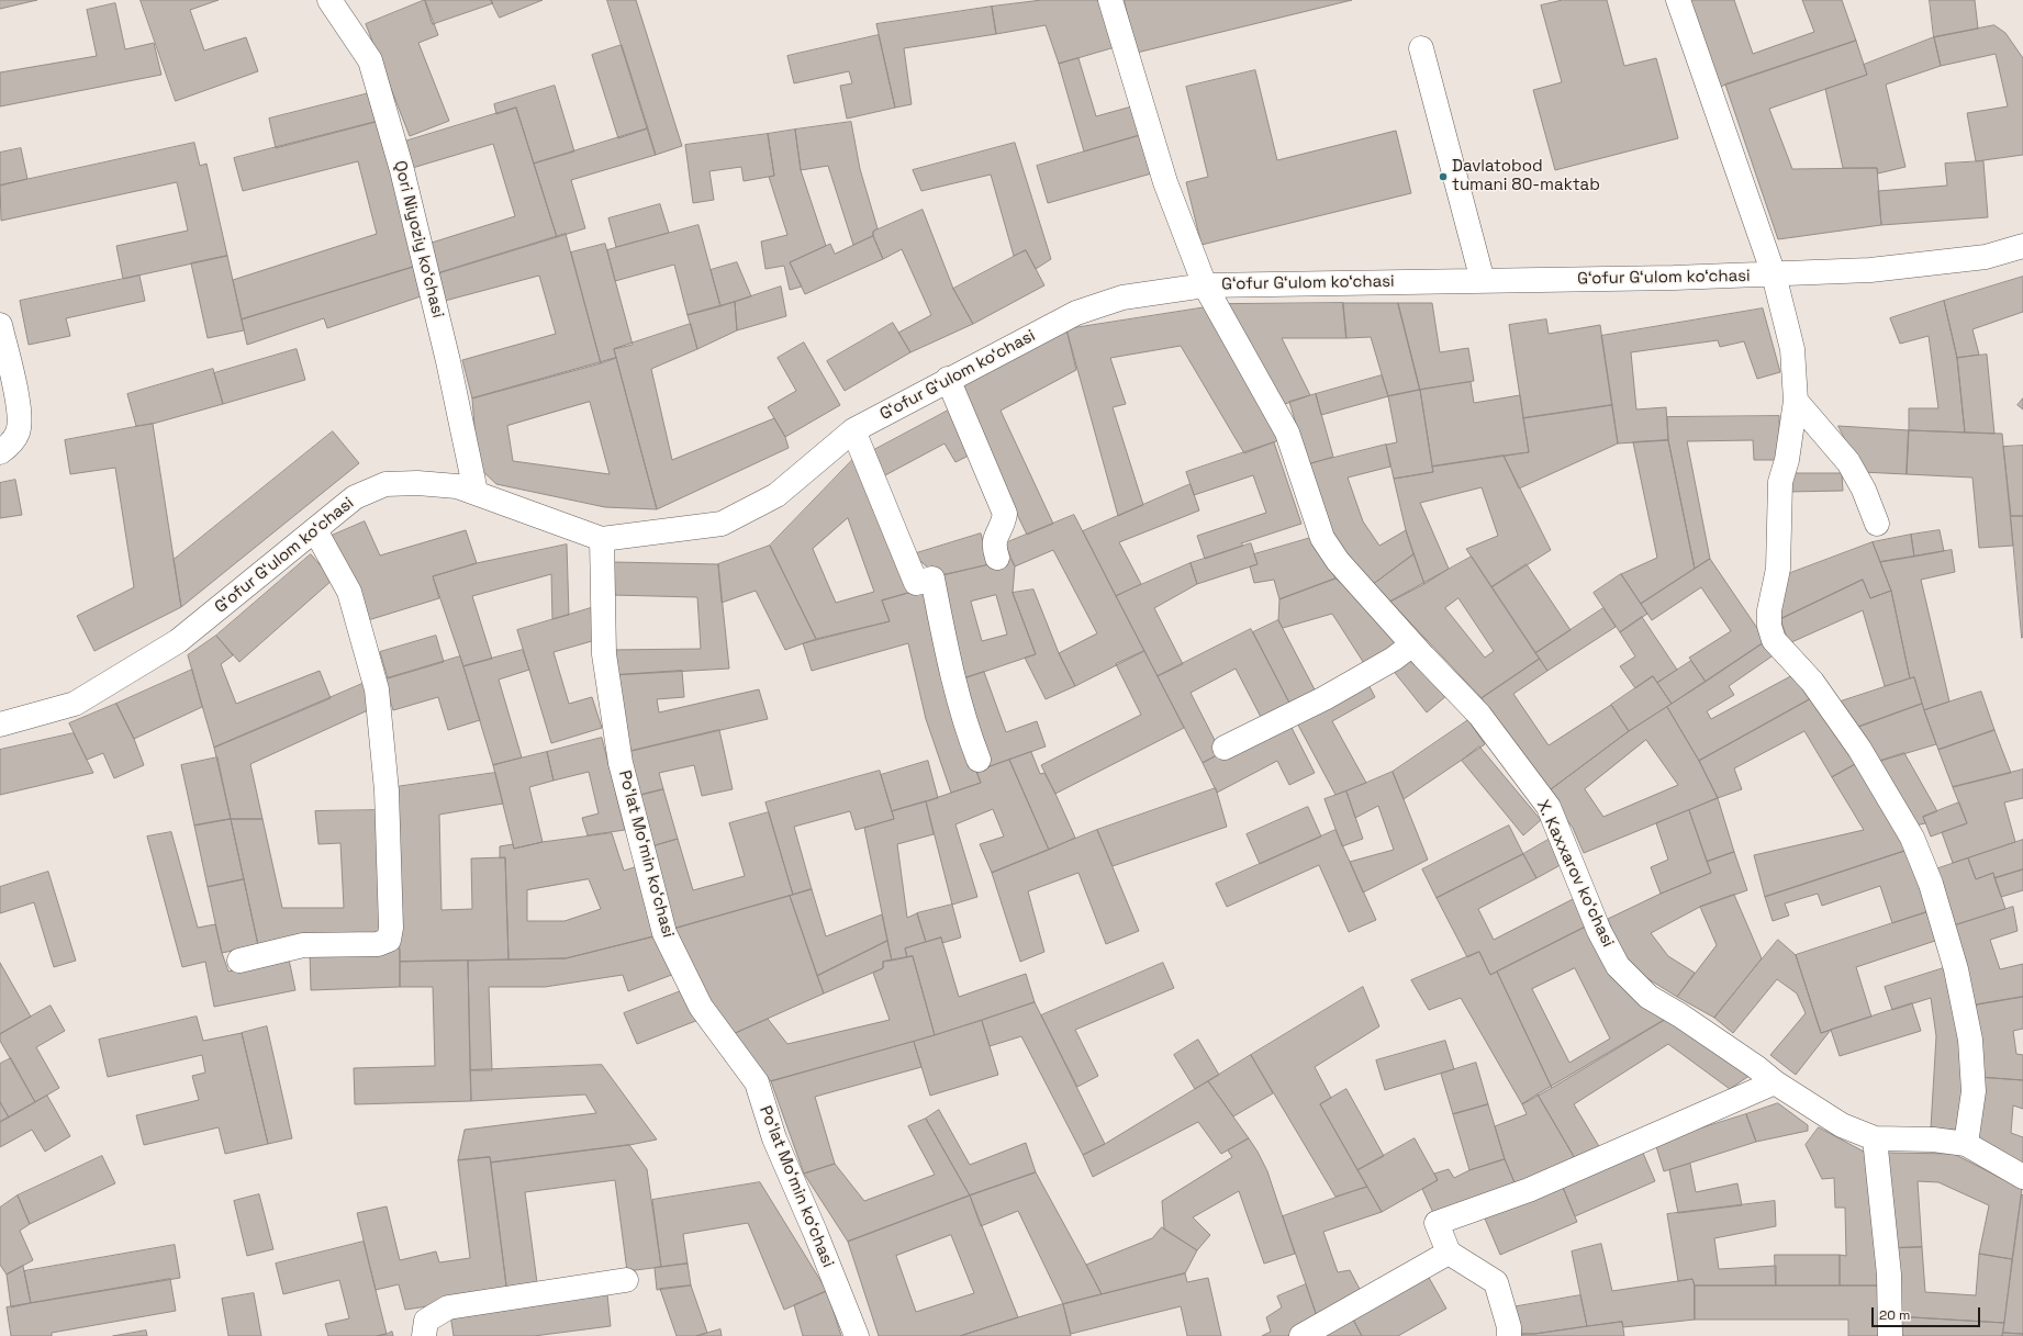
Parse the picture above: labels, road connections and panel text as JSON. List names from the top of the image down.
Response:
{
  "streets": {
    "street": [
      "Qori Niyoziy koʻchasi",
      "Gʻofur Gʻulom koʻchasi",
      "Poʻlat Moʻmin koʻchasi",
      "X. Kaxxarov koʻchasi"
    ]
  },
  "crossings": [
    ["Qori Niyoziy koʻchasi", "Gʻofur Gʻulom koʻchasi"],
    ["Gʻofur Gʻulom koʻchasi", "Poʻlat Moʻmin koʻchasi"],
    ["Gʻofur Gʻulom koʻchasi", "X. Kaxxarov koʻchasi"]
  ],
  "places": ["Davlatobod tumani 80-maktab"],
  "scale_bar": "20 m"
}
